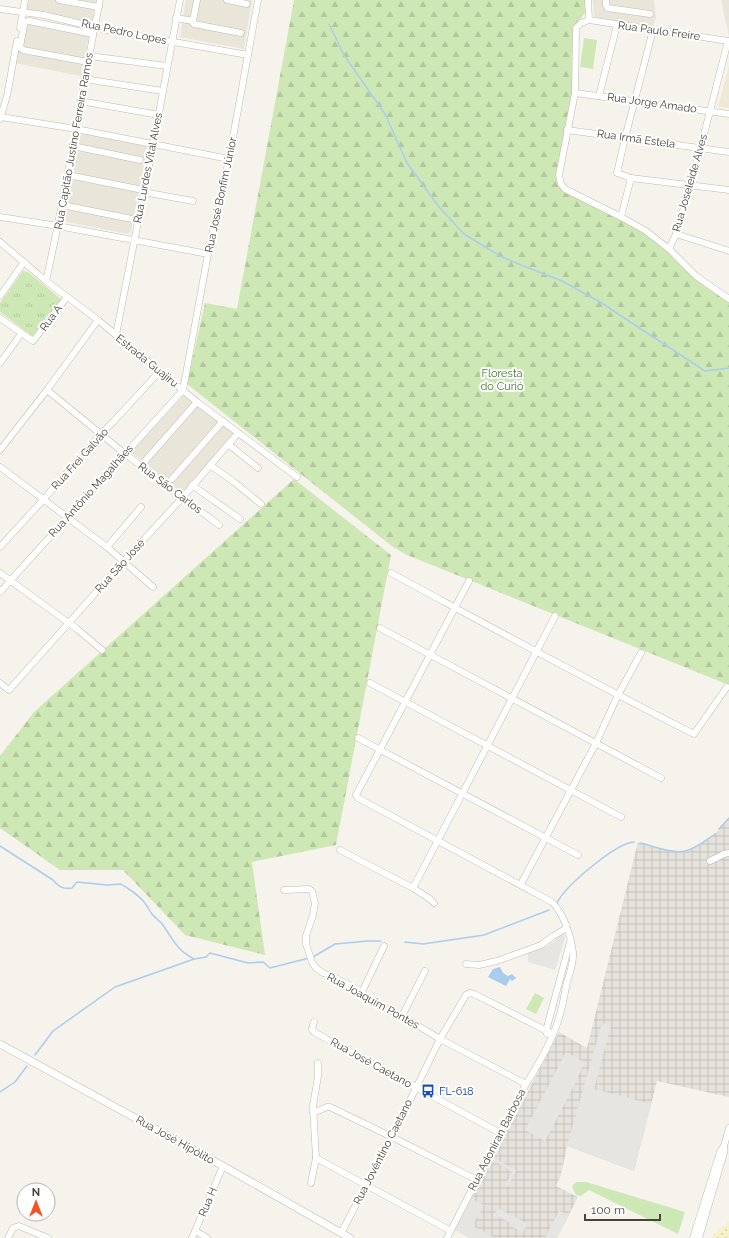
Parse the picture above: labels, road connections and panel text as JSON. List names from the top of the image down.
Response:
{
  "streets": {
    "street": [
      "Rua Paulo Freire",
      "Rua Pedro Lopes",
      "Rua Jorge Amado",
      "Rua Irmã Estela",
      "Rua Capitão Justino Ferreira Ramos",
      "Rua Lurdes Vítal Alves",
      "Rua Joseleide Alves",
      "Rua José Bonfim Júnior",
      "Rua A",
      "Estrada Guajiru",
      "Rua Frei Galvão",
      "Rua São Carlos",
      "Rua Antônio Magalhães",
      "Rua São José",
      "Rua Joaquim Pontes",
      "Rua José Caetano",
      "Rua José Hipólito",
      "Rua Adoniran Barbosa",
      "Rua Jovêntino Caetano",
      "Rua H"
    ]
  },
  "crossings": [
    ["Rua Paulo Freire", "Rua Joseleide Alves"],
    ["Rua Pedro Lopes", "Rua Capitão Justino Ferreira Ramos"],
    ["Rua Pedro Lopes", "Rua Lurdes Vítal Alves"],
    ["Rua Pedro Lopes", "Rua José Bonfim Júnior"],
    ["Rua Jorge Amado", "Rua Joseleide Alves"],
    ["Rua Irmã Estela", "Rua Joseleide Alves"],
    ["Rua Capitão Justino Ferreira Ramos", "Estrada Guajiru"],
    ["Rua Lurdes Vítal Alves", "Estrada Guajiru"],
    ["Rua José Bonfim Júnior", "Estrada Guajiru"],
    ["Rua José Bonfim Júnior", "Rua Antônio Magalhães"],
    ["Rua A", "Estrada Guajiru"],
    ["Estrada Guajiru", "Rua Frei Galvão"],
    ["Estrada Guajiru", "Rua Antônio Magalhães"],
    ["Estrada Guajiru", "Rua São José"],
    ["Rua Frei Galvão", "Rua São Carlos"],
    ["Rua São Carlos", "Rua Antônio Magalhães"],
    ["Rua São Carlos", "Rua São José"],
    ["Rua Joaquim Pontes", "Rua Adoniran Barbosa"],
    ["Rua Joaquim Pontes", "Rua Jovêntino Caetano"],
    ["Rua José Caetano", "Rua Adoniran Barbosa"],
    ["Rua José Caetano", "Rua Jovêntino Caetano"],
    ["Rua José Hipólito", "Rua Jovêntino Caetano"],
    ["Rua José Hipólito", "Rua H"]
  ],
  "parks": ["Floresta do Curió"],
  "places": {
    "bus stop": ["FL-618"]
  },
  "scale_bar": "100 m",
  "north": "top"
}
